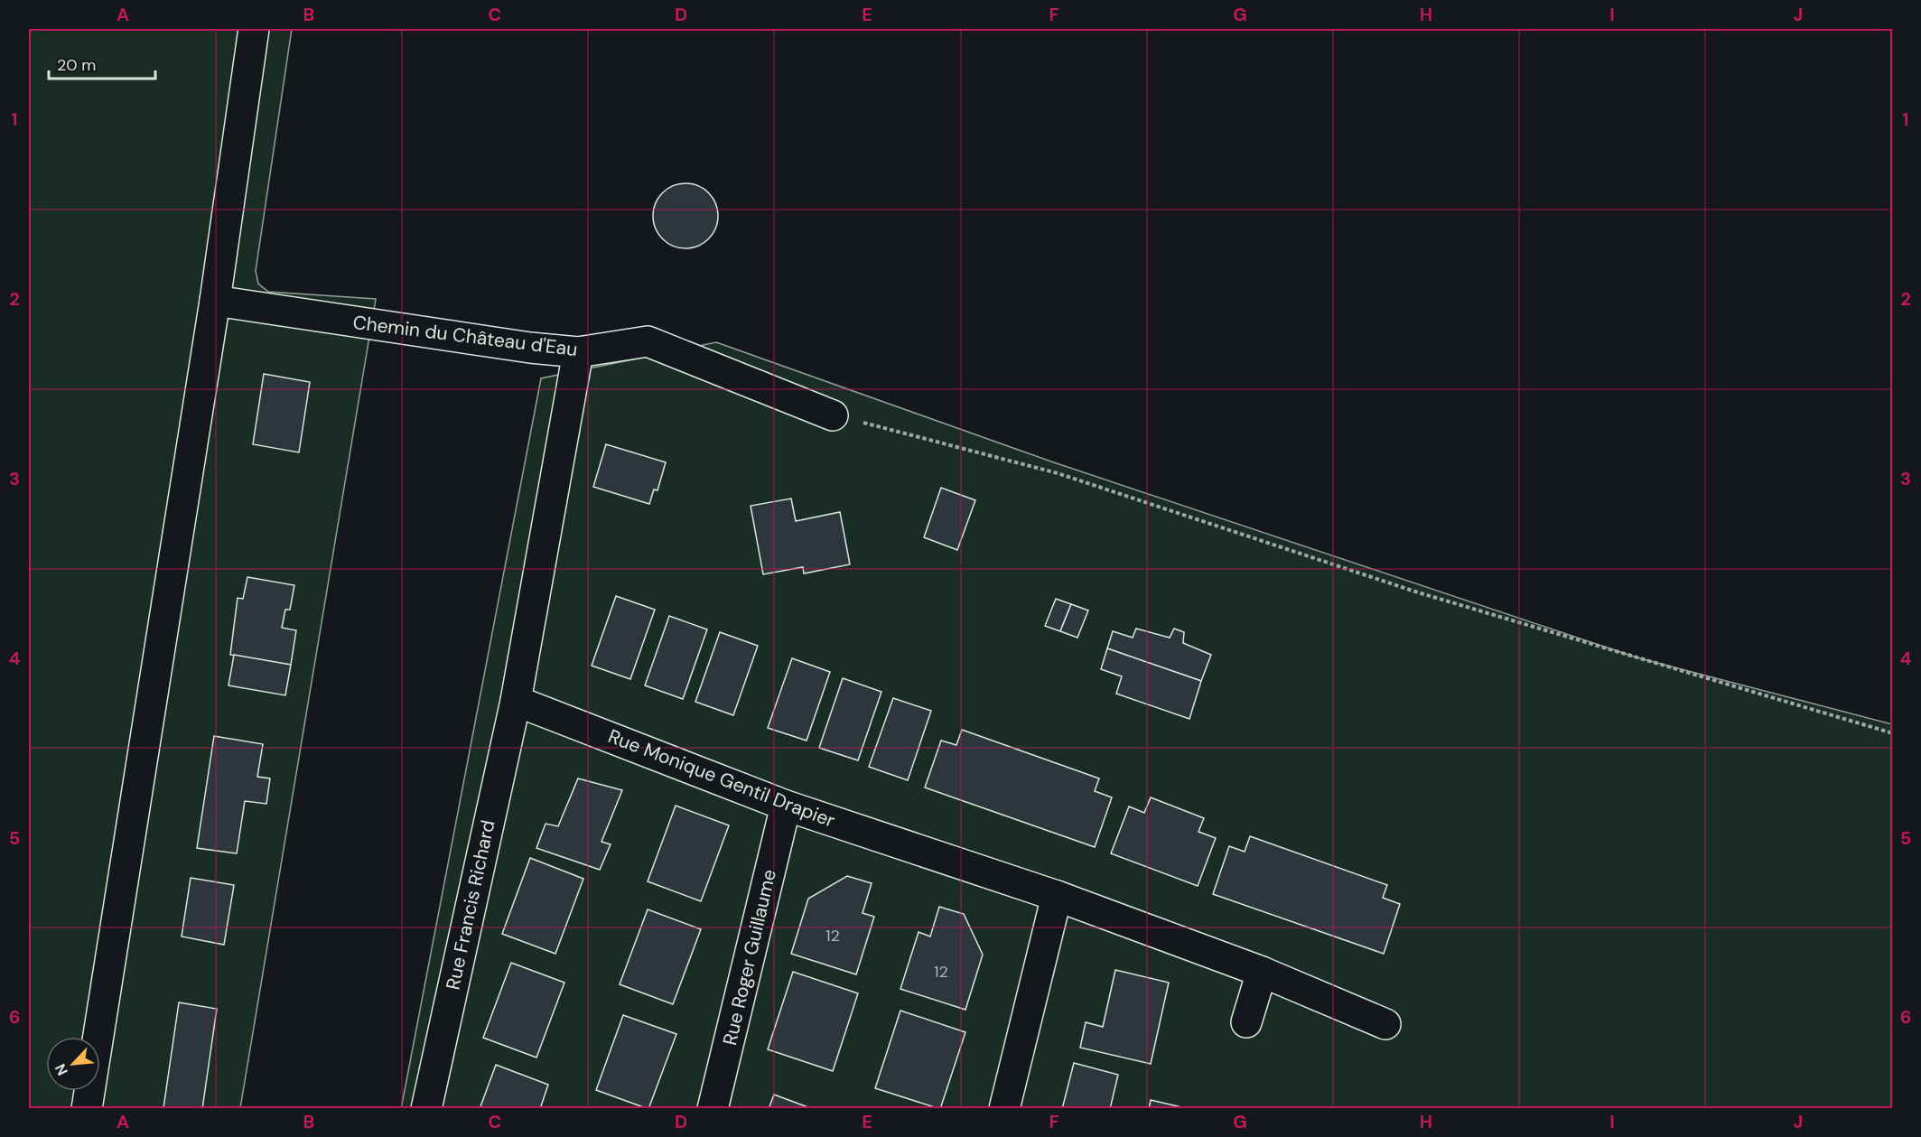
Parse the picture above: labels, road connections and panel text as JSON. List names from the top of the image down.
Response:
{
  "streets": {
    "street": [
      "Chemin du Château d'Eau",
      "Rue Monique Gentil Drapier",
      "Rue Francis Richard",
      "Rue Roger Guillaume"
    ]
  },
  "crossings": [
    ["Rue Monique Gentil Drapier", "Rue Francis Richard"],
    ["Rue Monique Gentil Drapier", "Rue Roger Guillaume"]
  ],
  "house_numbers": ["12", "12"],
  "scale_bar": "20 m",
  "north": "bottom left",
  "grid": {
    "columns": [
      "A",
      "B",
      "C",
      "D",
      "E",
      "F",
      "G",
      "H",
      "I",
      "J"
    ],
    "rows": [
      "1",
      "2",
      "3",
      "4",
      "5",
      "6"
    ]
  }
}
